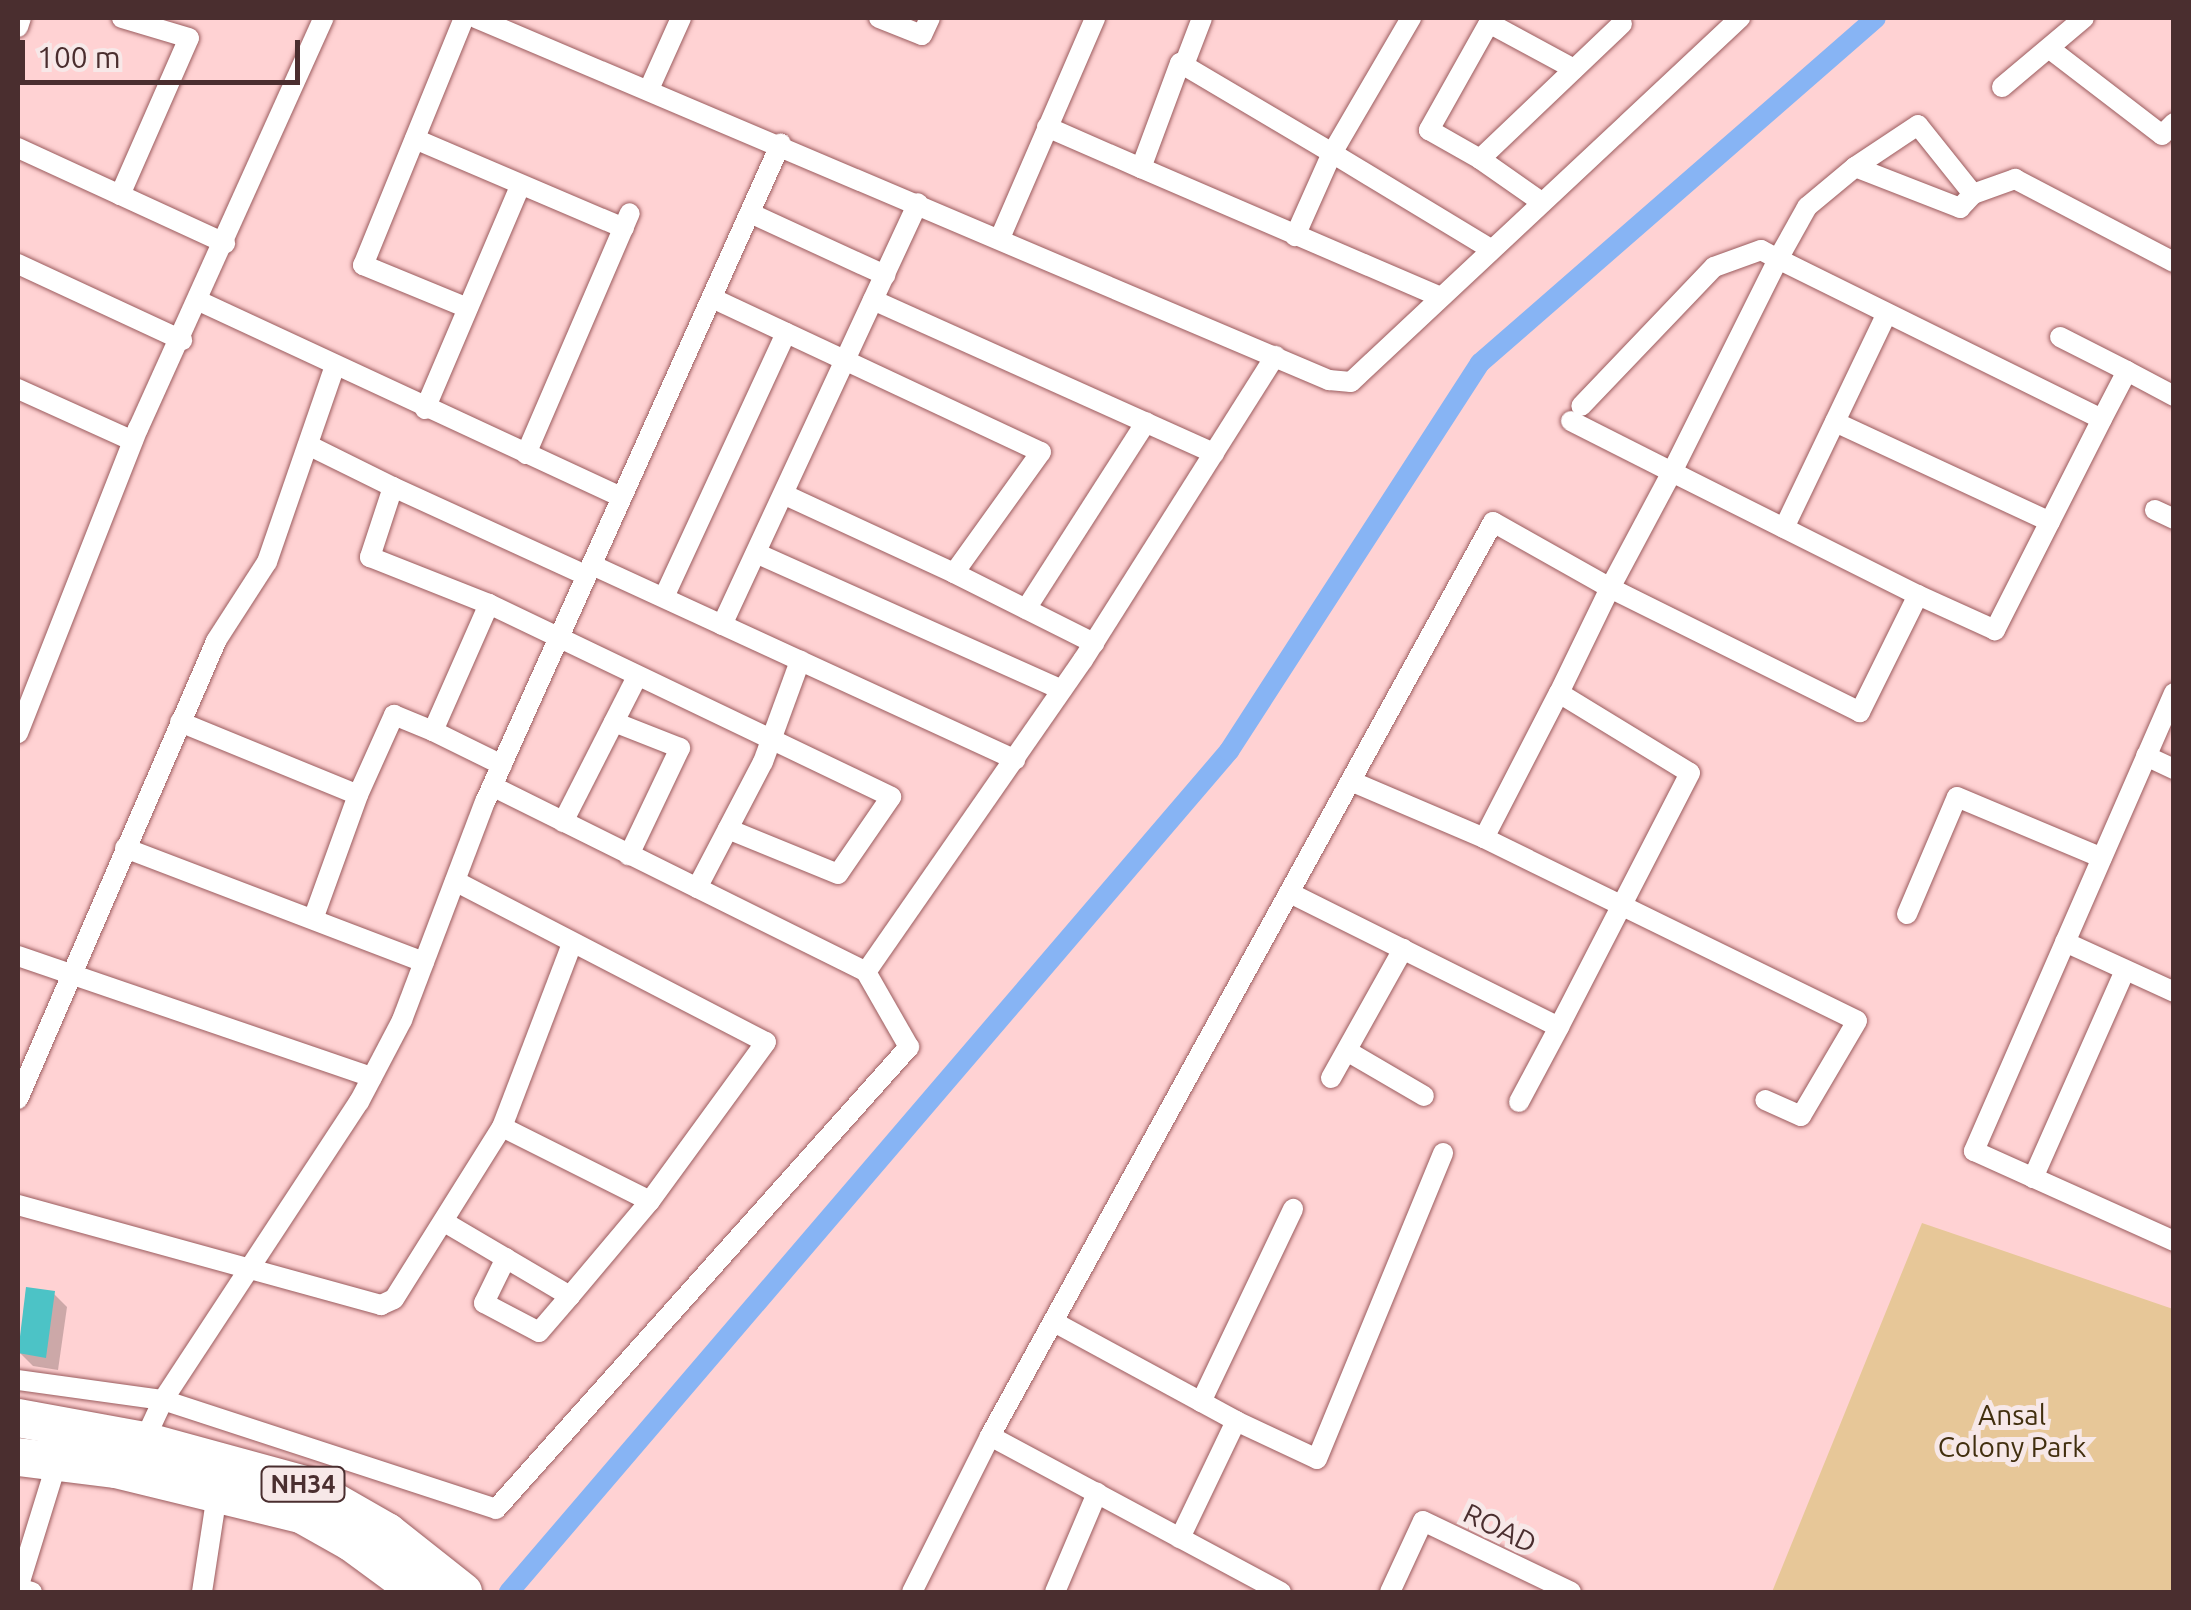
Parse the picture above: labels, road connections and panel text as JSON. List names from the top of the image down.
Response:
{
  "streets": {
    "highway": ["NH34"],
    "street": ["ROAD"]
  },
  "parks": ["Ansal Colony Park"],
  "scale_bar": "100 m"
}
